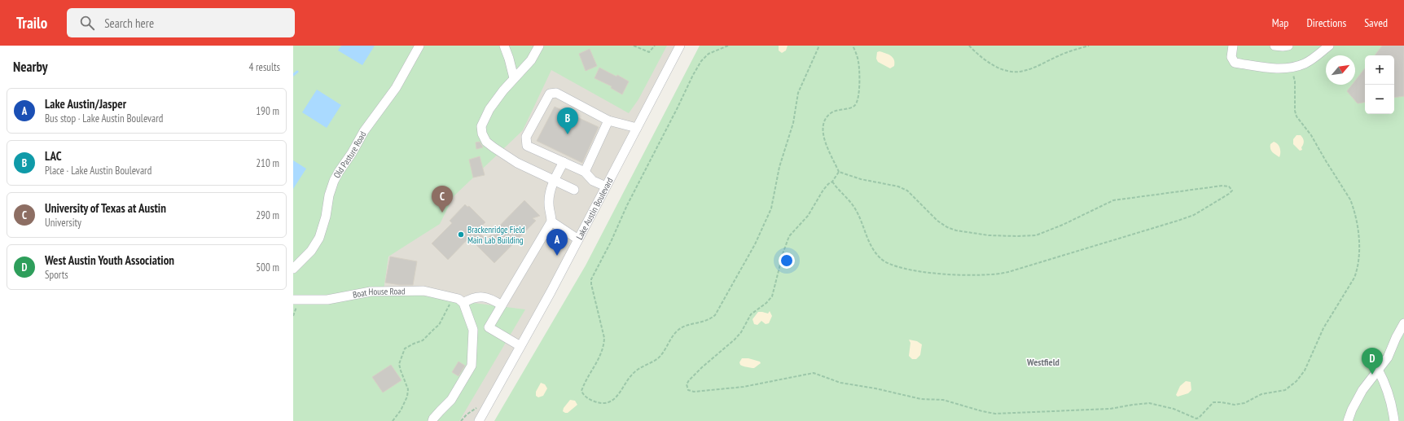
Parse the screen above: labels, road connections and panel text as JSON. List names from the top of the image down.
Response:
{
  "streets": {
    "street": ["Old Pasture Road", "Lake Austin Boulevard", "Boat House Road"]
  },
  "districts": ["Westfield"],
  "places": ["Brackenridge Field Main Lab Building"],
  "north": "top right",
  "page": {
    "header": "Trailo",
    "search": "Search here",
    "nav": ["Map", "Directions", "Saved"],
    "heading": ["Nearby", "4 results"],
    "map_buttons": ["+", "−"],
    "list": [
      {
        "mark": "A",
        "name": "Lake Austin/Jasper",
        "note": "Bus stop · Lake Austin Boulevard",
        "value": "190 m"
      },
      {
        "mark": "B",
        "name": "LAC",
        "note": "Place · Lake Austin Boulevard",
        "value": "210 m"
      },
      {
        "mark": "C",
        "name": "University of Texas at Austin",
        "note": "University",
        "value": "290 m"
      },
      {
        "mark": "D",
        "name": "West Austin Youth Association",
        "note": "Sports",
        "value": "500 m"
      }
    ],
    "pins": [
      "B",
      "C",
      "A",
      "D"
    ]
  }
}
